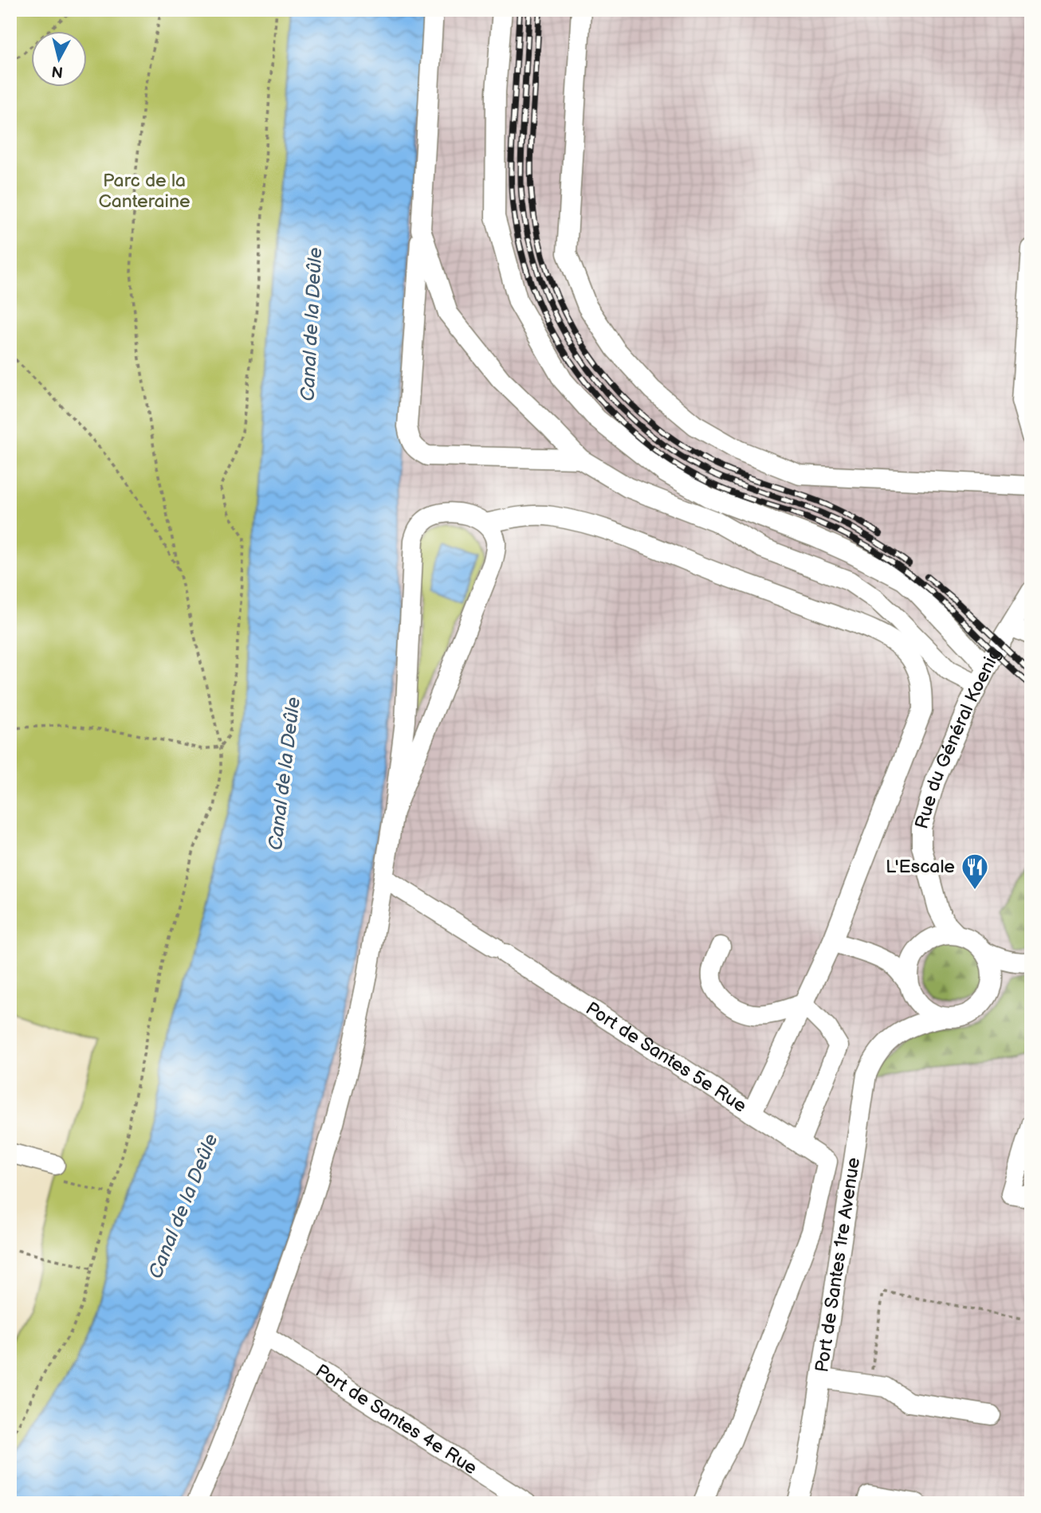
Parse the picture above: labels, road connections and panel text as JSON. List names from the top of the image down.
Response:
{
  "streets": {
    "street": [
      "Rue du Général Koenig",
      "Port de Santes 5e Rue",
      "Port de Santes 1re Avenue",
      "Port de Santes 4e Rue"
    ]
  },
  "crossings": [
    ["Rue du Général Koenig", "Port de Santes 1re Avenue"]
  ],
  "water": ["Canal de la Deûle"],
  "parks": ["Parc de la Canteraine"],
  "places": {
    "restaurant": ["L'Escale"]
  },
  "north": "bottom"
}
